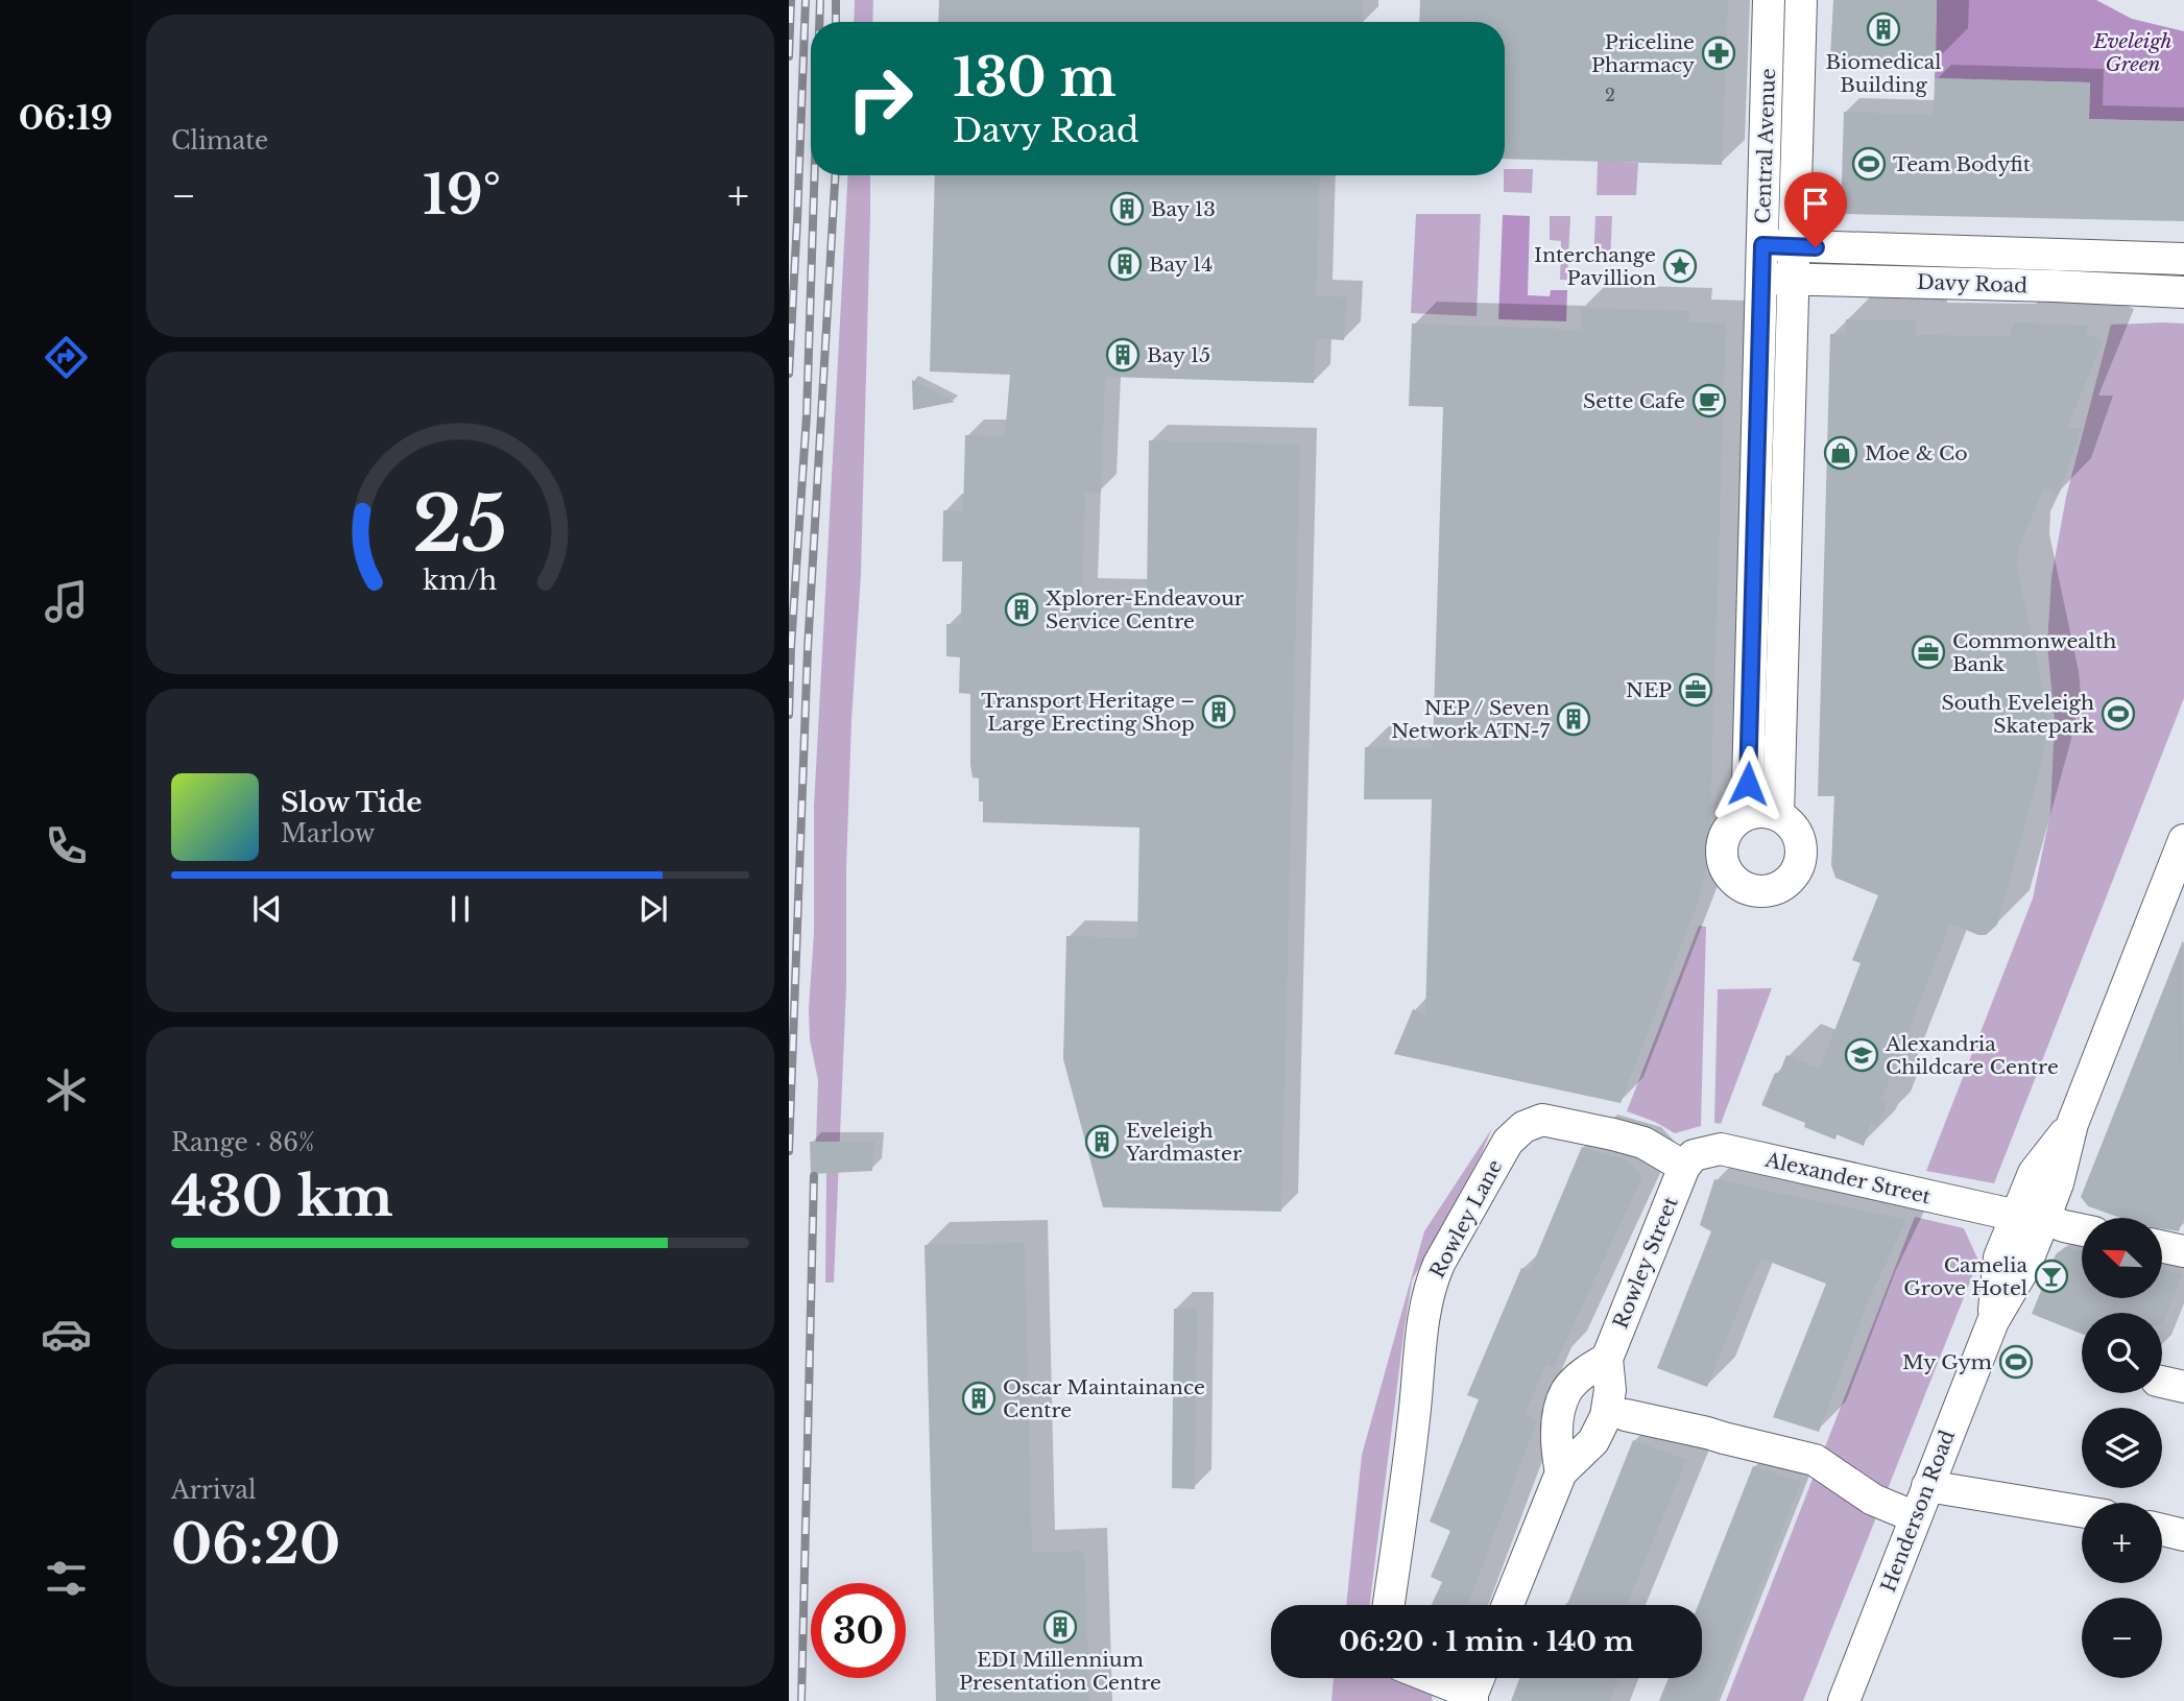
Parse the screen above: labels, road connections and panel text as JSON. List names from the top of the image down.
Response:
{
  "streets": {
    "street": [
      "Central Avenue",
      "Davy Road",
      "Alexander Street",
      "Rowley Lane",
      "Rowley Street",
      "Henderson Road"
    ]
  },
  "crossings": [
    ["Central Avenue", "Davy Road"],
    ["Alexander Street", "Rowley Lane"],
    ["Alexander Street", "Rowley Street"],
    ["Alexander Street", "Henderson Road"],
    ["Rowley Lane", "Rowley Street"]
  ],
  "parks": ["Eveleigh Green"],
  "places": {
    "building": [
      "Biomedical Building",
      "Bay 13",
      "Bay 14",
      "Bay 15",
      "Xplorer-Endeavour Service Centre",
      "Transport Heritage – Large Erecting Shop",
      "NEP / Seven Network ATN-7",
      "Eveleigh Yardmaster",
      "Oscar Maintainance Centre",
      "EDI Millennium Presentation Centre"
    ],
    "pharmacy": ["Priceline Pharmacy"],
    "sports": ["Team Bodyfit", "South Eveleigh Skatepark", "My Gym"],
    "place": ["Interchange Pavillion"],
    "cafe": ["Sette Cafe"],
    "shop": ["Moe & Co"],
    "office": ["Commonwealth Bank", "NEP"],
    "school or university": ["Alexandria Childcare Centre"],
    "bar": ["Camelia Grove Hotel"]
  },
  "house_numbers": ["2"],
  "north": "top left",
  "page": {
    "tabs": "06:19",
    "tile": [
      "Climate",
      ["Range · 86%", "430 km"],
      ["Arrival", "06:20"]
    ],
    "turn": ["130 m", "Davy Road"],
    "heat": ["−", "19°", "+"],
    "song": ["Slow Tide", "Marlow"],
    "map_buttons": ["+", "−"],
    "limit": "30",
    "trip": "06:20 · 1 min · 140 m",
    "gauge": ["25", "km/h"]
  }
}
